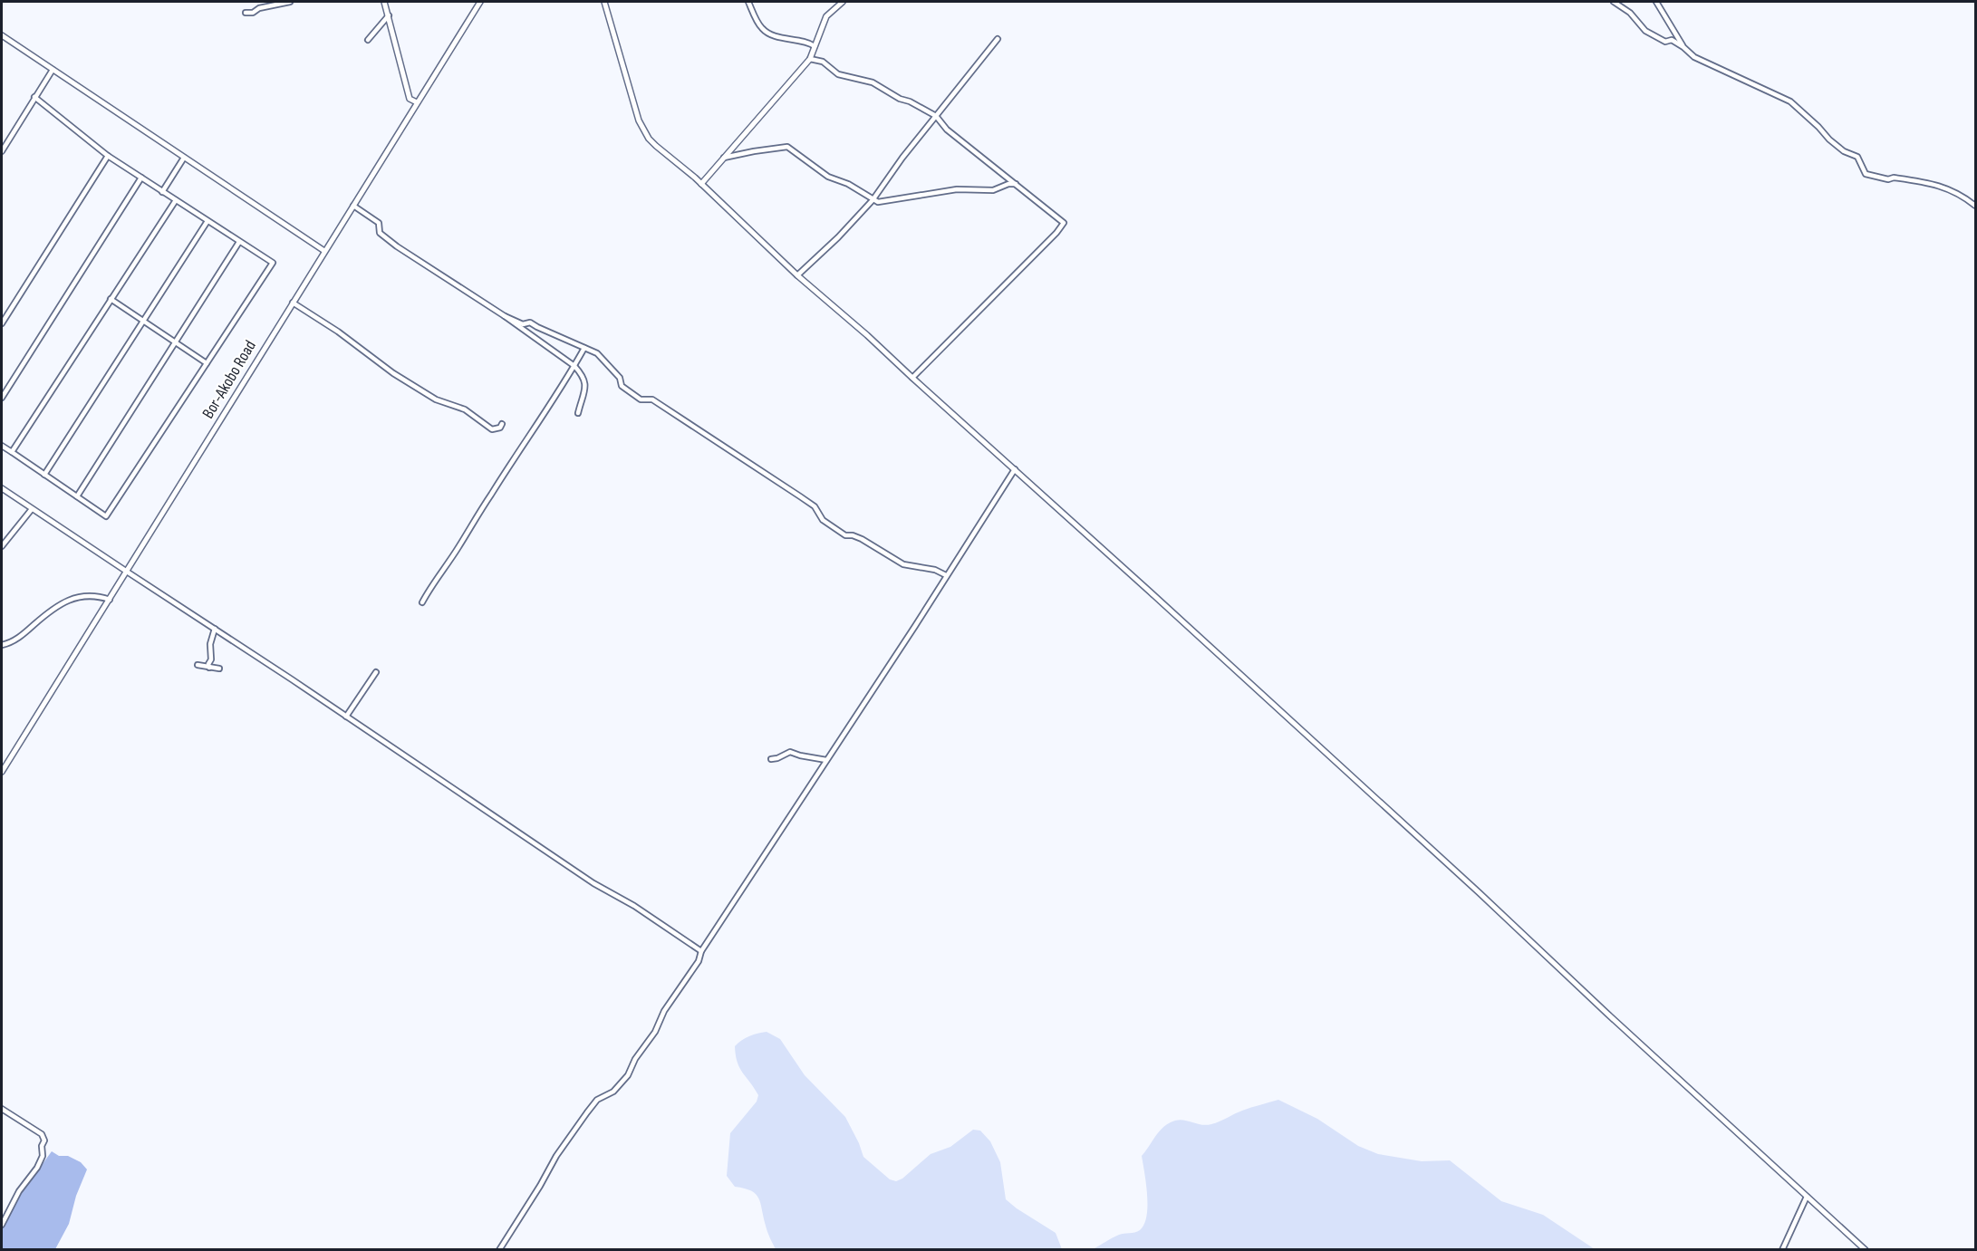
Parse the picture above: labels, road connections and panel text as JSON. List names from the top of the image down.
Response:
{
  "streets": {
    "street": ["Bor-Akobo Road"]
  }
}
